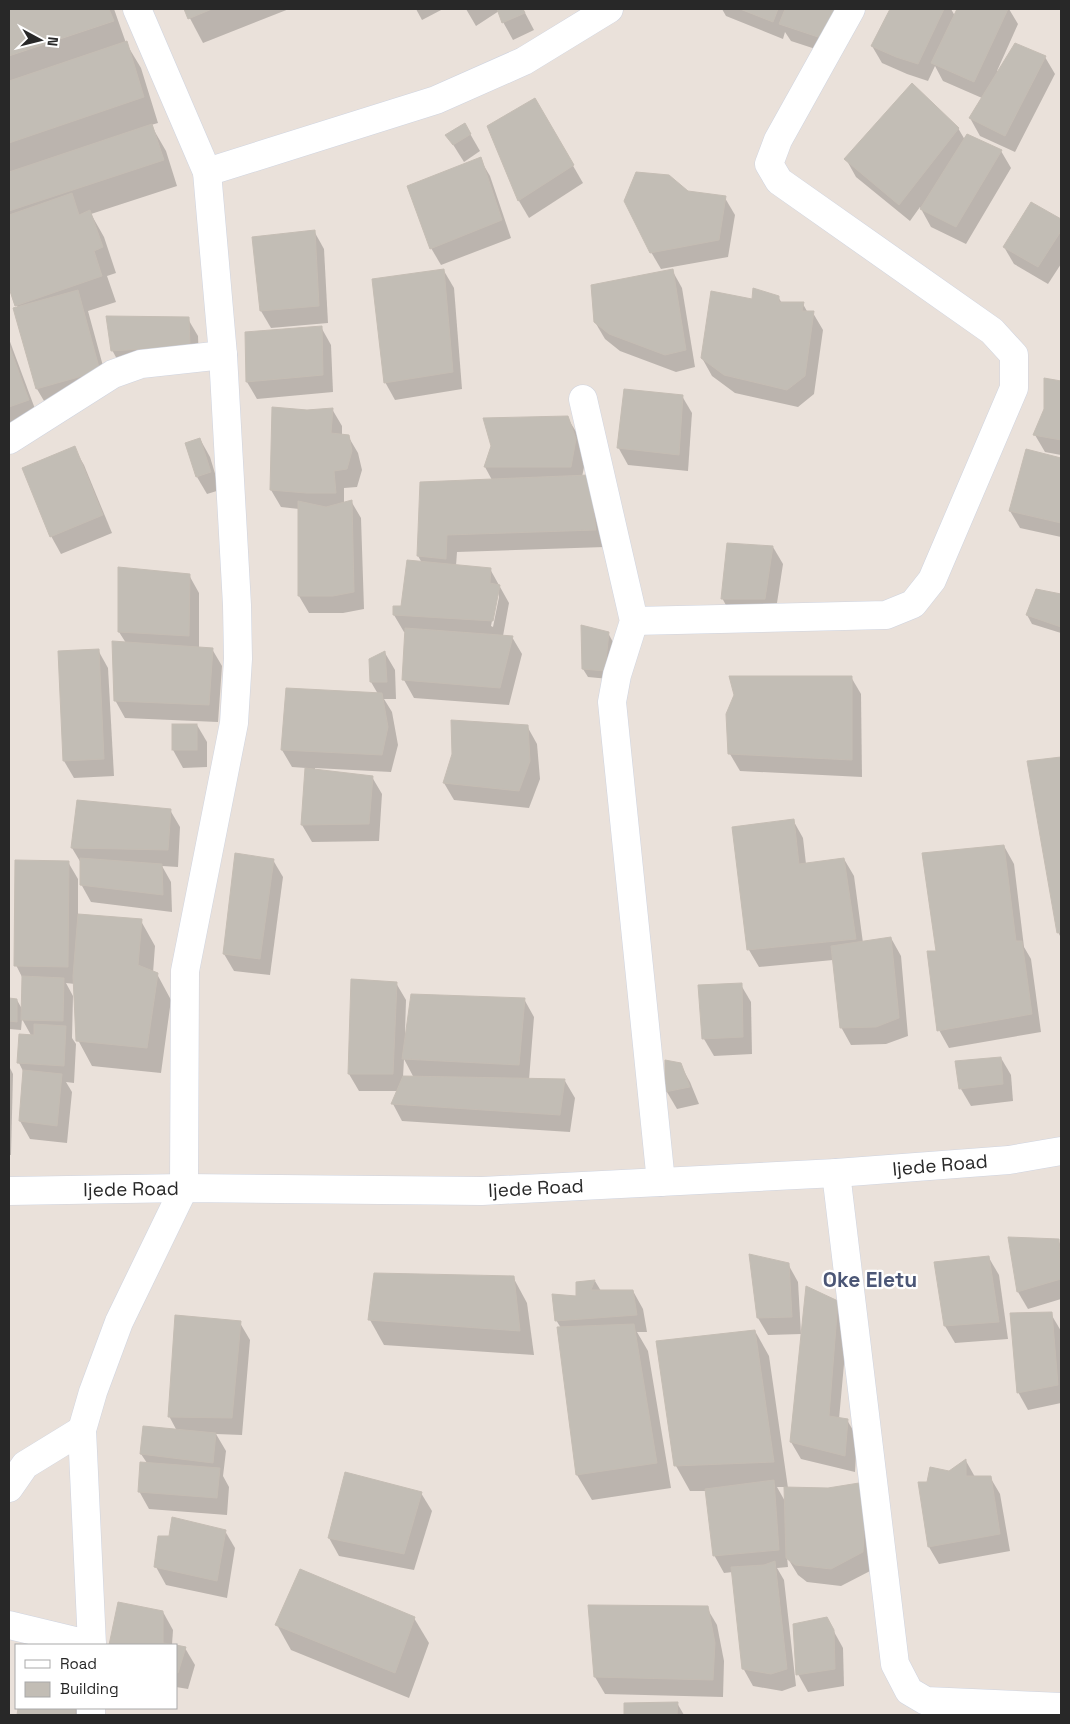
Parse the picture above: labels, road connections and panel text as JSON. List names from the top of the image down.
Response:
{
  "streets": {
    "street": ["Ijede Road"]
  },
  "districts": ["Oke Eletu"],
  "legend": ["Road", "Building"],
  "north": "right"
}
